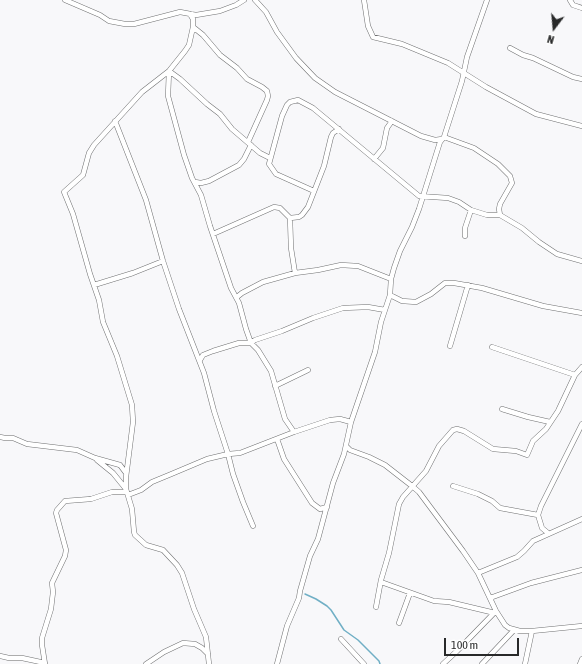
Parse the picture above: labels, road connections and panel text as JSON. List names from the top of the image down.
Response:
{
  "scale_bar": "100 m",
  "north": "bottom"
}
